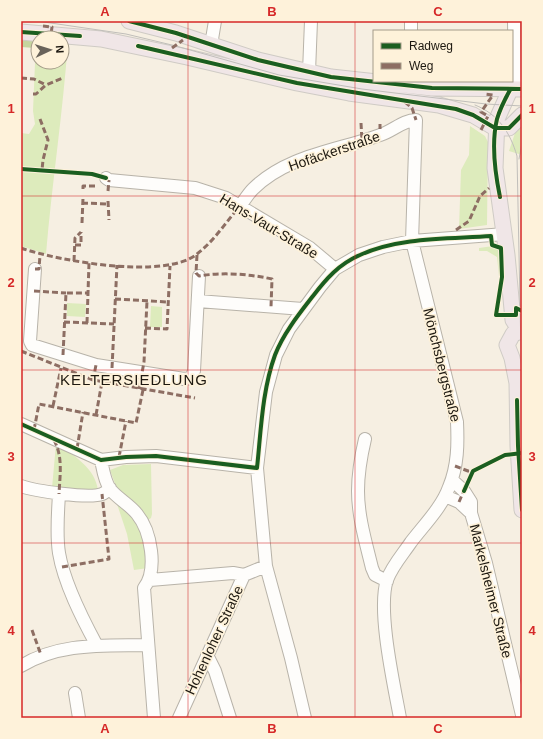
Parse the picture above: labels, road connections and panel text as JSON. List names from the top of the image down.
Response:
{
  "streets": {
    "street": [
      "Hofäckerstraße",
      "Hans-Vaut-Straße",
      "Mönchsbergstraße",
      "Markelsheimer Straße",
      "Hohenloher Straße"
    ]
  },
  "crossings": [
    ["Hofäckerstraße", "Hans-Vaut-Straße"],
    ["Hofäckerstraße", "Mönchsbergstraße"],
    ["Mönchsbergstraße", "Markelsheimer Straße"]
  ],
  "districts": ["KELTERSIEDLUNG"],
  "legend": ["Radweg", "Weg"],
  "north": "right",
  "grid": {
    "columns": ["A", "B", "C"],
    "rows": [
      "1",
      "2",
      "3",
      "4"
    ]
  }
}
